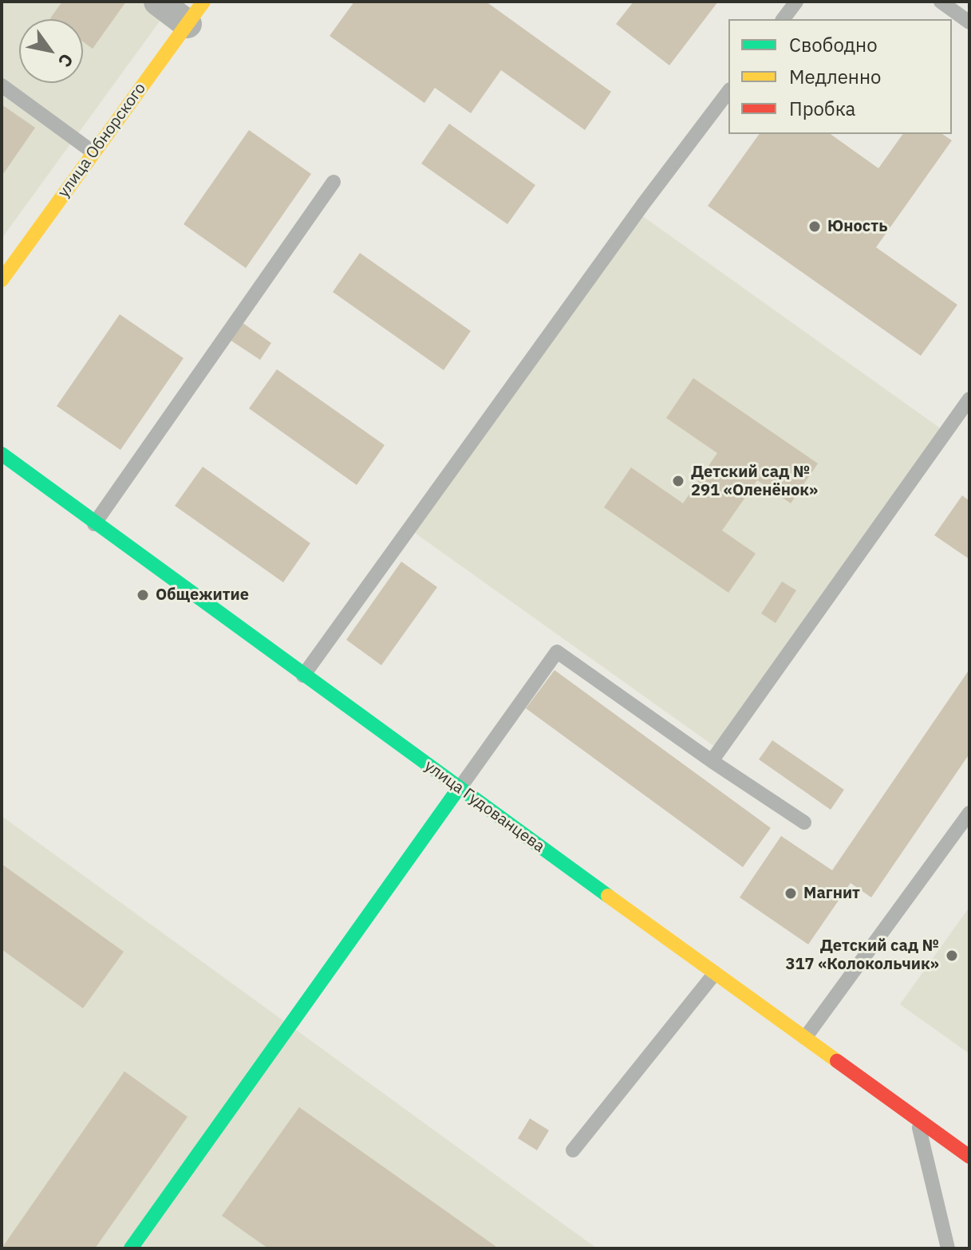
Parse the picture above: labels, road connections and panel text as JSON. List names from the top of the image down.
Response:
{
  "streets": {
    "street": ["улица Обнорского", "улица Гудованцева"]
  },
  "places": [
    "Юность",
    "Детский сад № 291 «Оленёнок»",
    "Общежитие",
    "Магнит",
    "Детский сад № 317 «Колокольчик»"
  ],
  "legend": ["Свободно", "Медленно", "Пробка"],
  "north": "bottom right"
}
